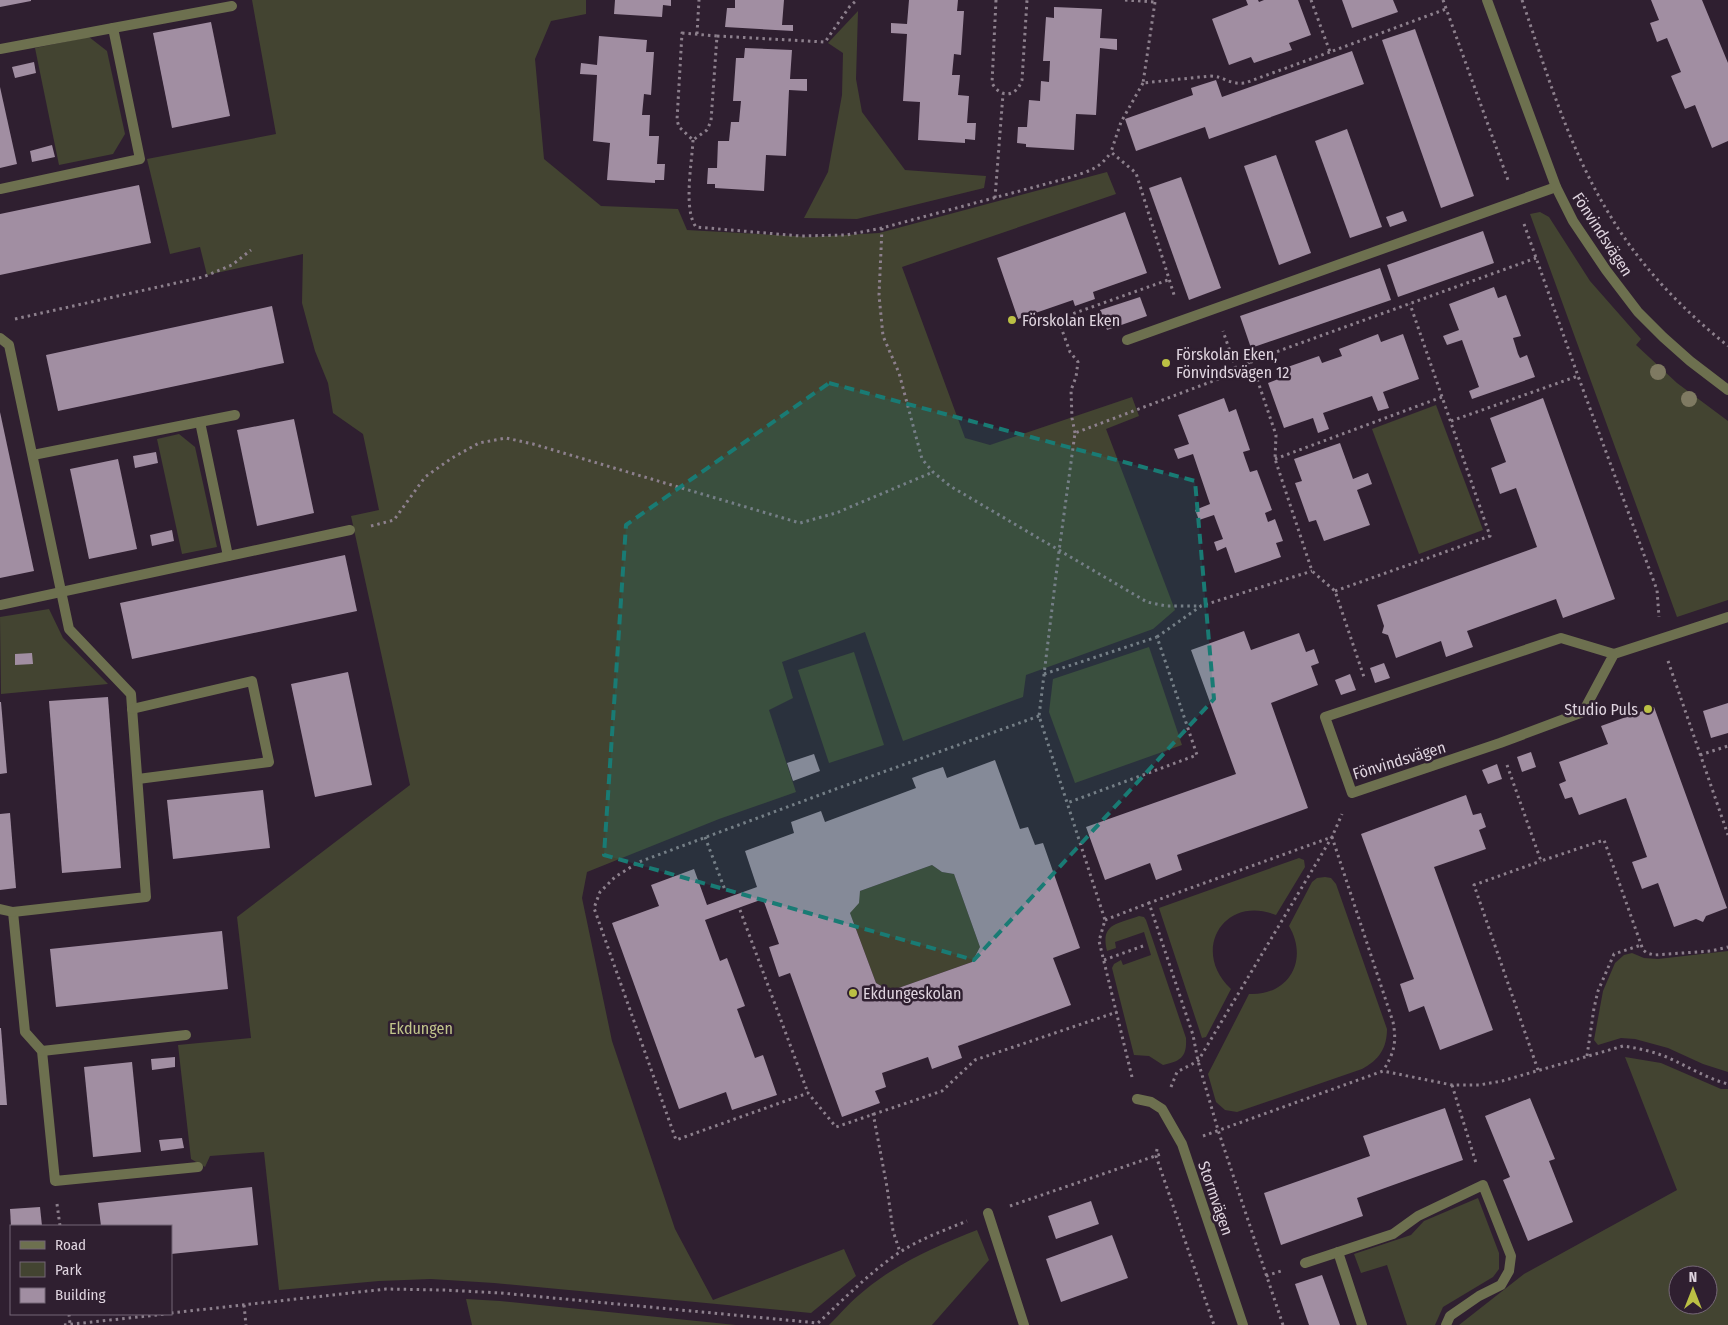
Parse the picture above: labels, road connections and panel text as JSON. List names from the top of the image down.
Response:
{
  "streets": {
    "street": ["Fönvindsvägen", "Stormvägen"]
  },
  "parks": ["Ekdungen"],
  "places": [
    "Förskolan Eken",
    "Förskolan Eken, Fönvindsvägen 12",
    "Studio Puls",
    "Ekdungeskolan"
  ],
  "legend": ["Road", "Park", "Building"],
  "north": "top"
}
